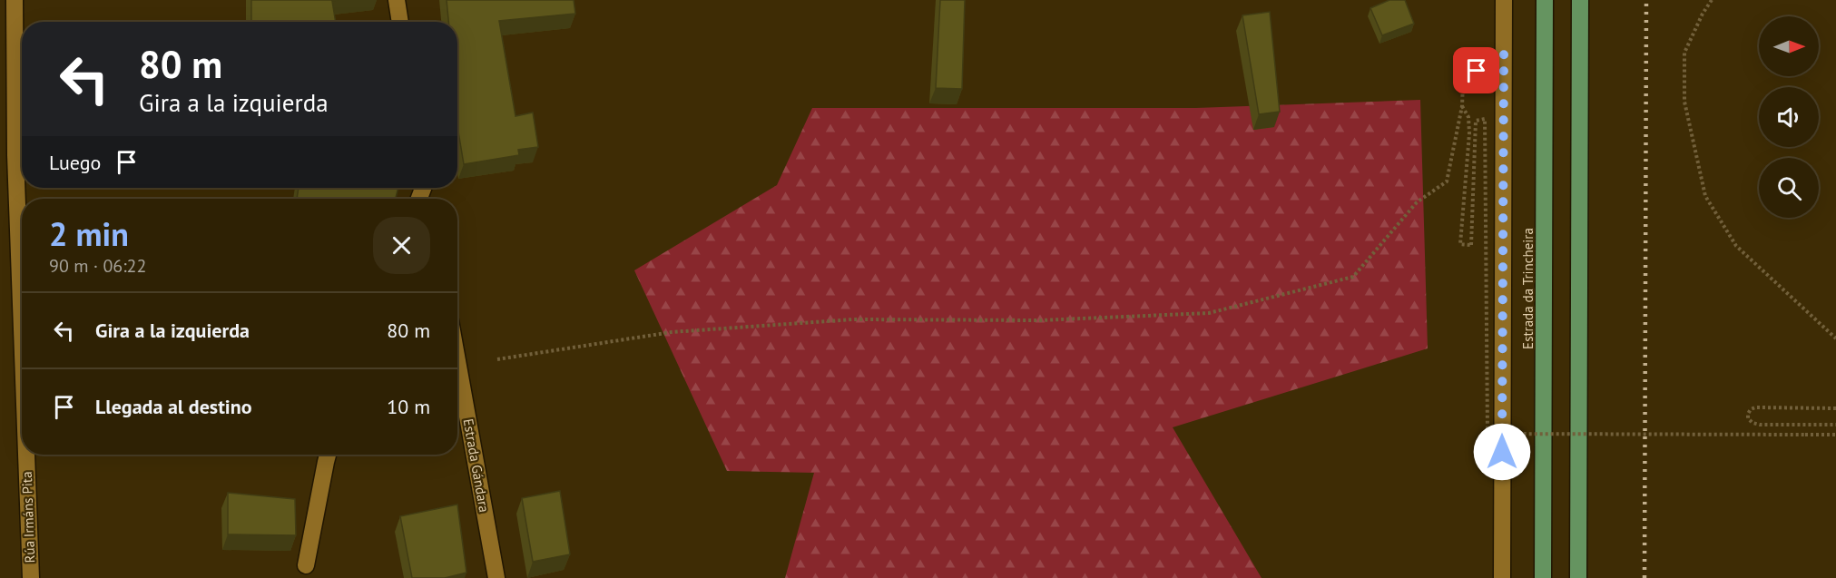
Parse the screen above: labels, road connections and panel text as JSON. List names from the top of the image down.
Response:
{
  "streets": {
    "highway": ["Estrada da Trincheira"],
    "street": ["Estrada Gándara", "Rúa Irmáns Pita"]
  },
  "north": "right",
  "page": {
    "turn": ["80 m", "Gira a la izquierda"],
    "then": "Luego",
    "heading": ["2 min", "90 m · 06:22"],
    "list": [
      {
        "name": "Gira a la izquierda",
        "value": "80 m"
      },
      {
        "name": "Llegada al destino",
        "value": "10 m"
      }
    ]
  }
}
